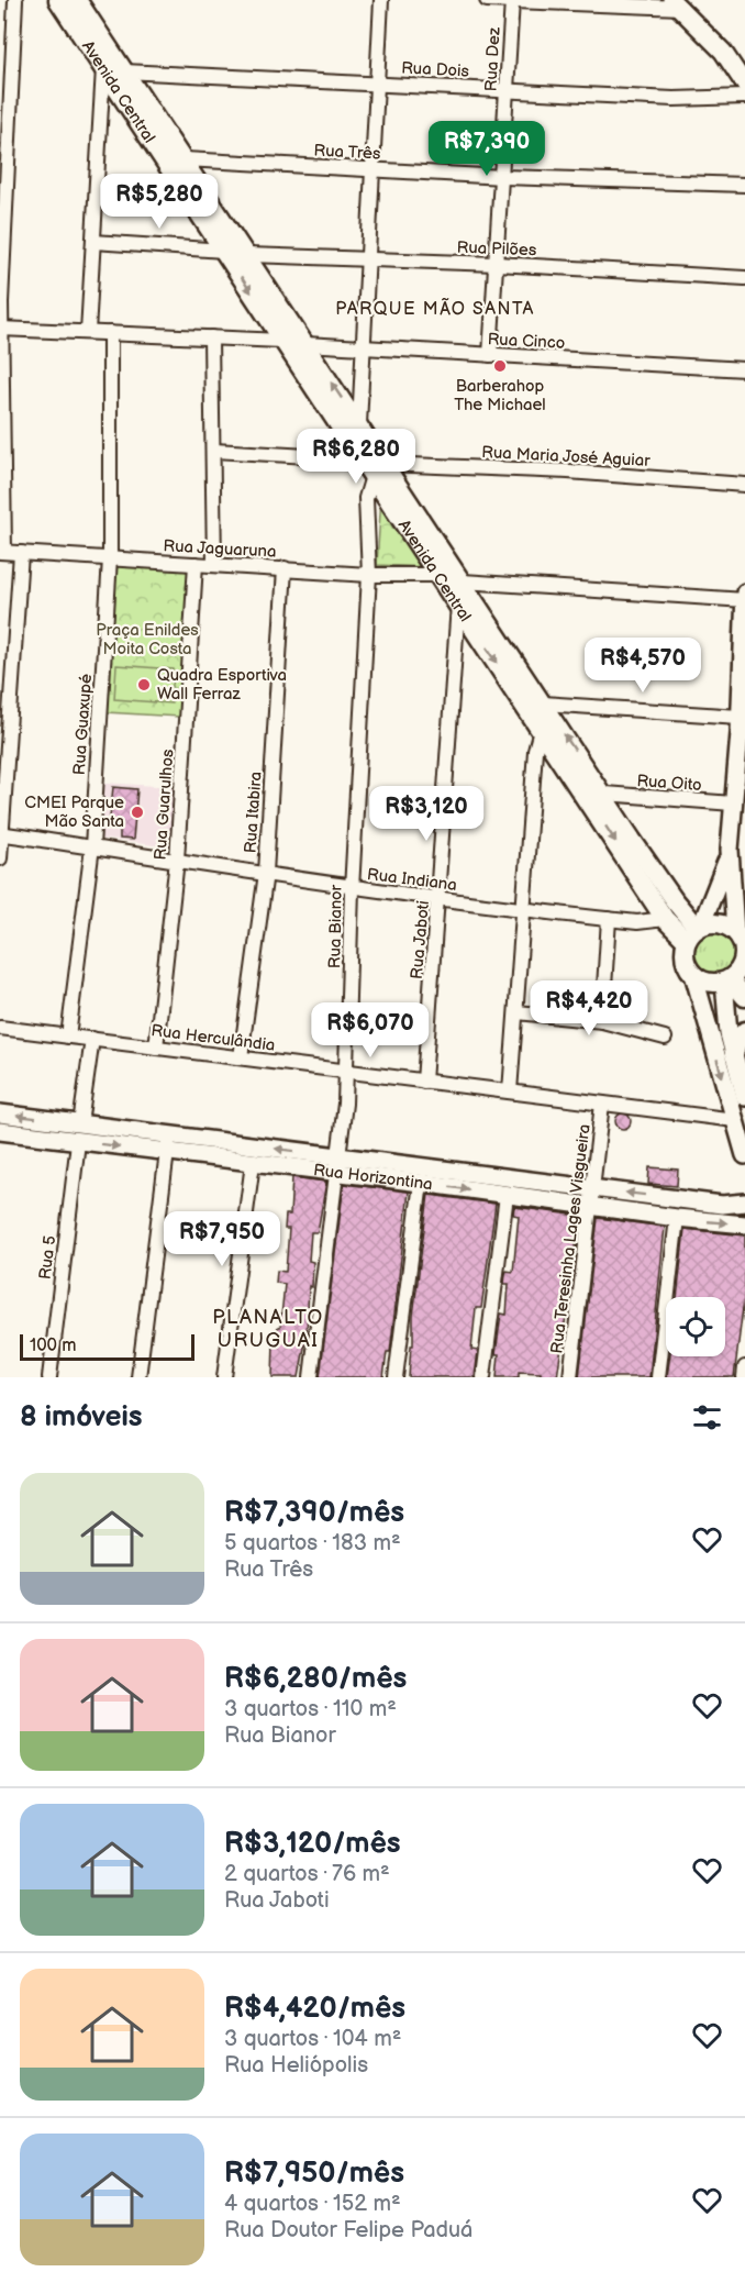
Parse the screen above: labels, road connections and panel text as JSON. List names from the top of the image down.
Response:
{
  "streets": {
    "main road": ["Avenida Central"],
    "street": [
      "Rua Dez",
      "Rua Dois",
      "Rua Três",
      "Rua Pilões",
      "Rua Cinco",
      "Rua Maria José Aguiar",
      "Rua Jaguaruna",
      "Rua Guaxupé",
      "Rua Oito",
      "Rua Guarulhos",
      "Rua Itabira",
      "Rua Indiana",
      "Rua Bianor",
      "Rua Jaboti",
      "Rua Herculândia",
      "Rua Horizontina",
      "Rua Teresinha Lages Visgueira",
      "Rua 5"
    ]
  },
  "crossings": [
    ["Rua Dez", "Rua Dois"],
    ["Rua Dez", "Rua Três"],
    ["Rua Dez", "Rua Pilões"],
    ["Rua Dez", "Rua Cinco"],
    ["Rua Dois", "Avenida Central"],
    ["Avenida Central", "Rua Três"],
    ["Avenida Central", "Rua Pilões"],
    ["Avenida Central", "Rua Cinco"],
    ["Avenida Central", "Rua Maria José Aguiar"],
    ["Avenida Central", "Rua Jaguaruna"],
    ["Avenida Central", "Rua Oito"],
    ["Avenida Central", "Rua Indiana"],
    ["Avenida Central", "Rua Bianor"],
    ["Avenida Central", "Rua Jaboti"],
    ["Rua Maria José Aguiar", "Rua Bianor"],
    ["Rua Jaguaruna", "Rua Guaxupé"],
    ["Rua Jaguaruna", "Rua Guarulhos"],
    ["Rua Jaguaruna", "Rua Itabira"],
    ["Rua Jaguaruna", "Rua Bianor"],
    ["Rua Guaxupé", "Rua Indiana"],
    ["Rua Guaxupé", "Rua Herculândia"],
    ["Rua Guarulhos", "Rua Indiana"],
    ["Rua Guarulhos", "Rua Herculândia"],
    ["Rua Itabira", "Rua Indiana"],
    ["Rua Itabira", "Rua Herculândia"],
    ["Rua Indiana", "Rua Bianor"],
    ["Rua Indiana", "Rua Jaboti"],
    ["Rua Bianor", "Rua Herculândia"],
    ["Rua Bianor", "Rua Horizontina"],
    ["Rua Jaboti", "Rua Herculândia"],
    ["Rua Herculândia", "Rua Teresinha Lages Visgueira"],
    ["Rua Horizontina", "Rua Teresinha Lages Visgueira"],
    ["Rua Horizontina", "Rua 5"]
  ],
  "districts": ["PARQUE MÃO SANTA", "PLANALTO URUGUAI"],
  "parks": ["Praça Enildes Moita Costa"],
  "places": ["Barberahop The Michael", "Quadra Esportiva Wall Ferraz", "CMEI Parque Mão Santa"],
  "scale_bar": "100 m",
  "page": {
    "price": [
      "R$7,390",
      "R$5,280",
      "R$6,280",
      "R$4,570",
      "R$3,120",
      "R$4,420",
      "R$6,070",
      "R$7,950"
    ],
    "scale": "100 m",
    "heading": "8 imóveis",
    "list": [
      {
        "name": "R$7,390/mês",
        "note": "5 quartos · 183 m² · Rua Três"
      },
      {
        "name": "R$6,280/mês",
        "note": "3 quartos · 110 m² · Rua Bianor"
      },
      {
        "name": "R$3,120/mês",
        "note": "2 quartos · 76 m² · Rua Jaboti"
      },
      {
        "name": "R$4,420/mês",
        "note": "3 quartos · 104 m² · Rua Heliópolis"
      },
      {
        "name": "R$7,950/mês",
        "note": "4 quartos · 152 m² · Rua Doutor Felipe Paduá"
      }
    ]
  }
}
